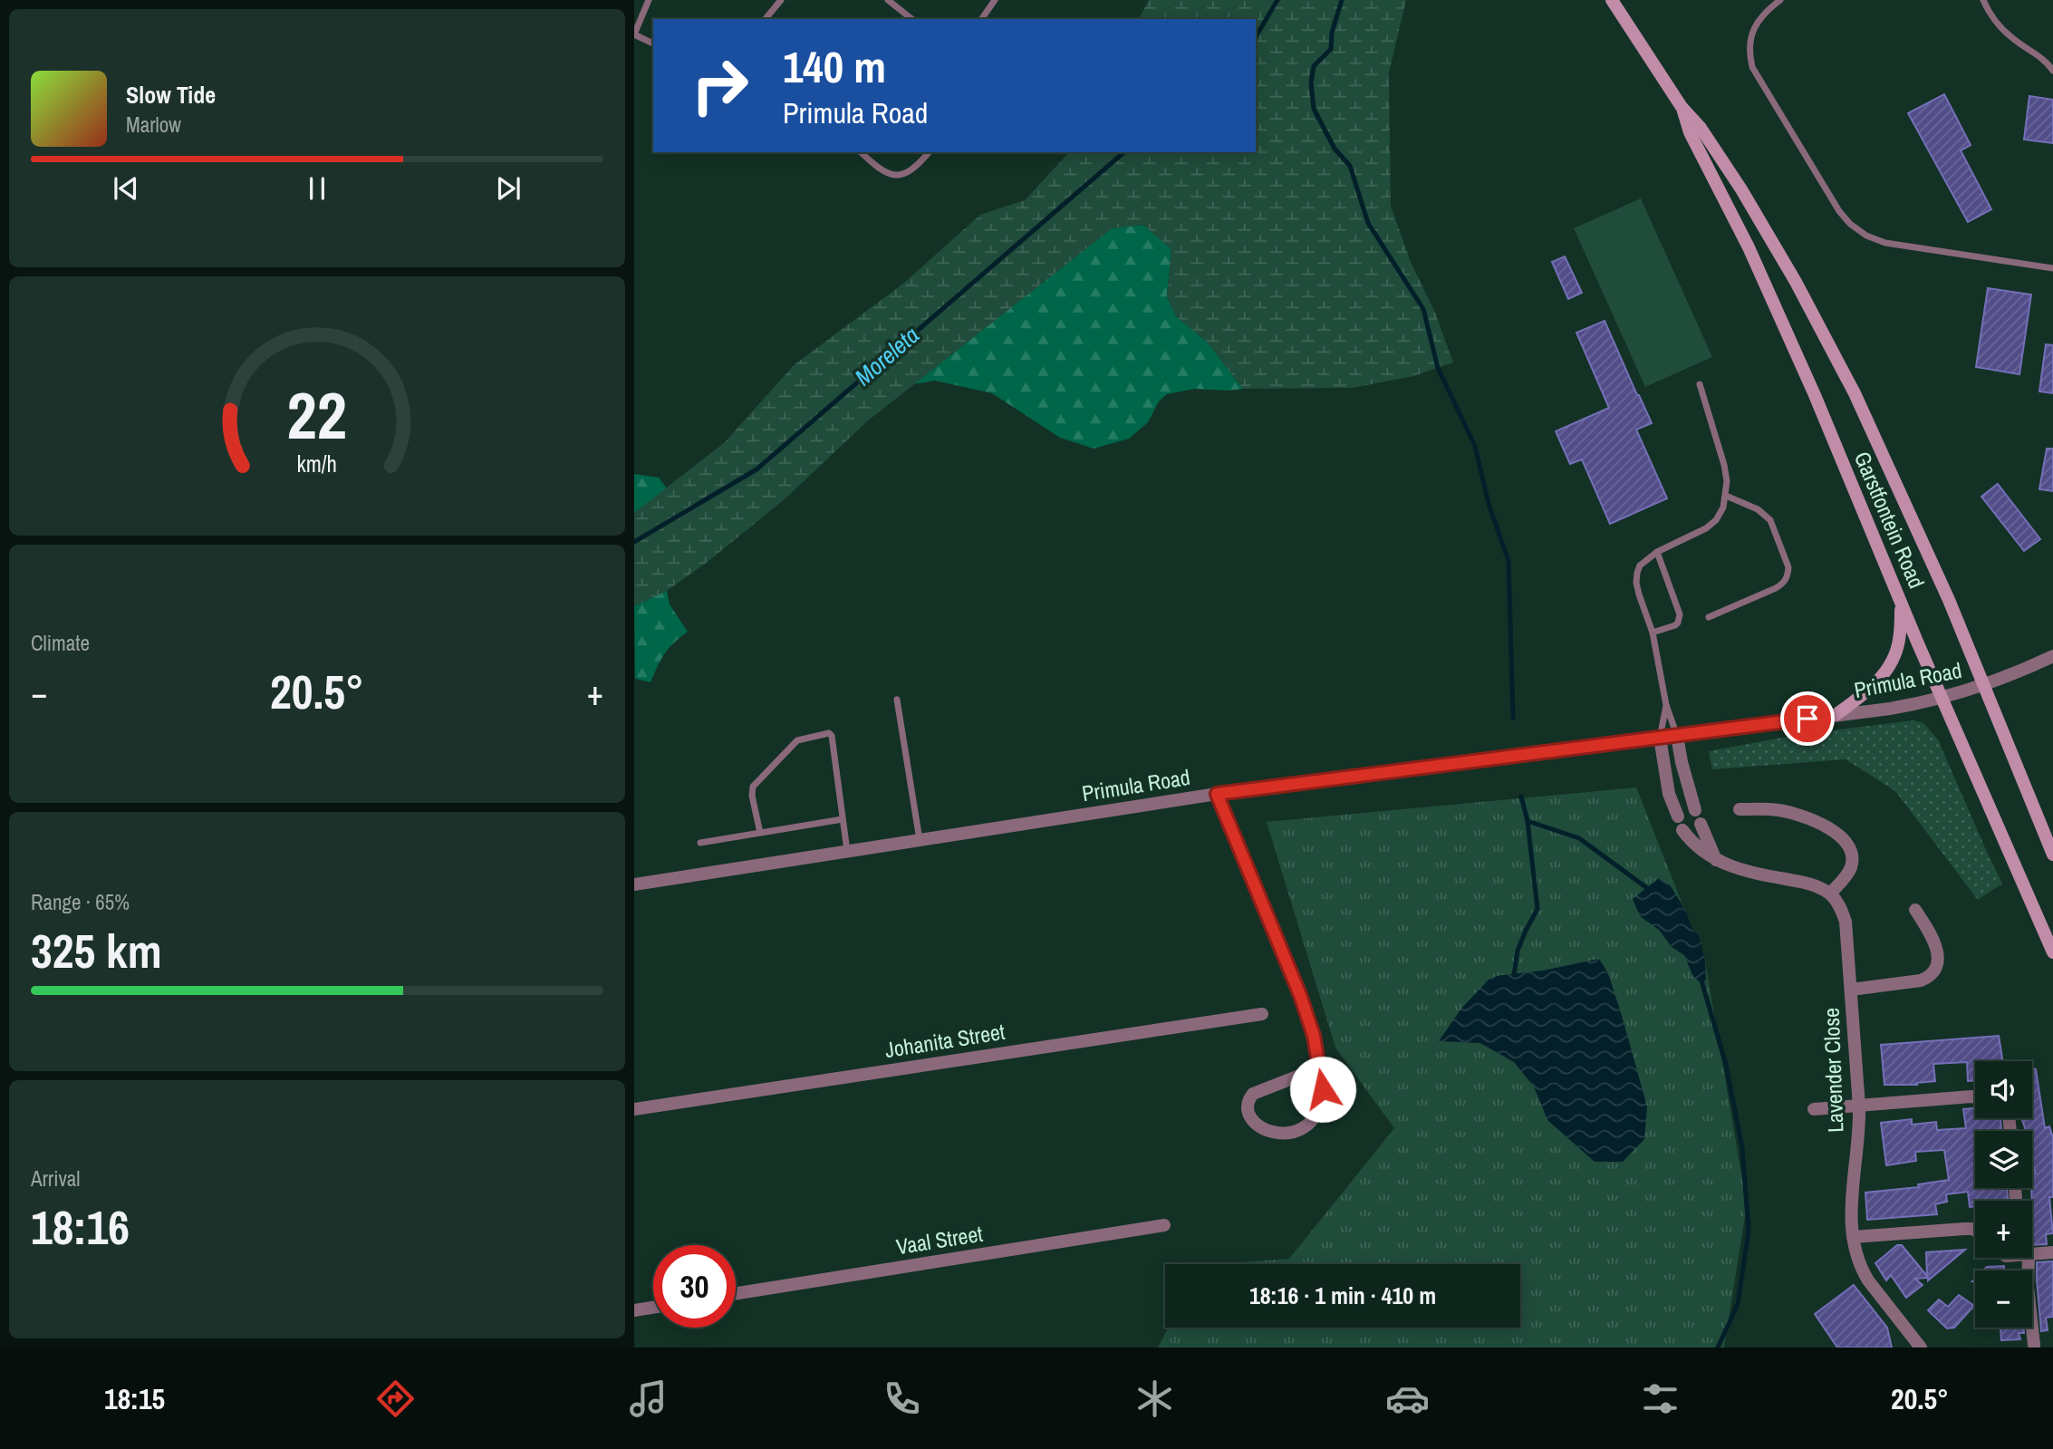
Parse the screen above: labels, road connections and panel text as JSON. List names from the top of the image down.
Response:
{
  "streets": {
    "main road": ["Garstfontein Road"],
    "street": [
      "Primula Road",
      "Johanita Street",
      "Lavender Close",
      "Vaal Street"
    ]
  },
  "crossings": [
    ["Garstfontein Road", "Primula Road"]
  ],
  "water": ["Moreleta"],
  "page": {
    "turn": ["140 m", "Primula Road"],
    "song": ["Slow Tide", "Marlow"],
    "tile": [
      "Climate",
      ["Range · 65%", "325 km"],
      ["Arrival", "18:16"]
    ],
    "heat": ["−", "20.5°", "+"],
    "map_buttons": ["+", "−"],
    "limit": "30",
    "trip": "18:16 · 1 min · 410 m",
    "tabs": ["18:15", "20.5°"],
    "gauge": ["22", "km/h"]
  }
}
